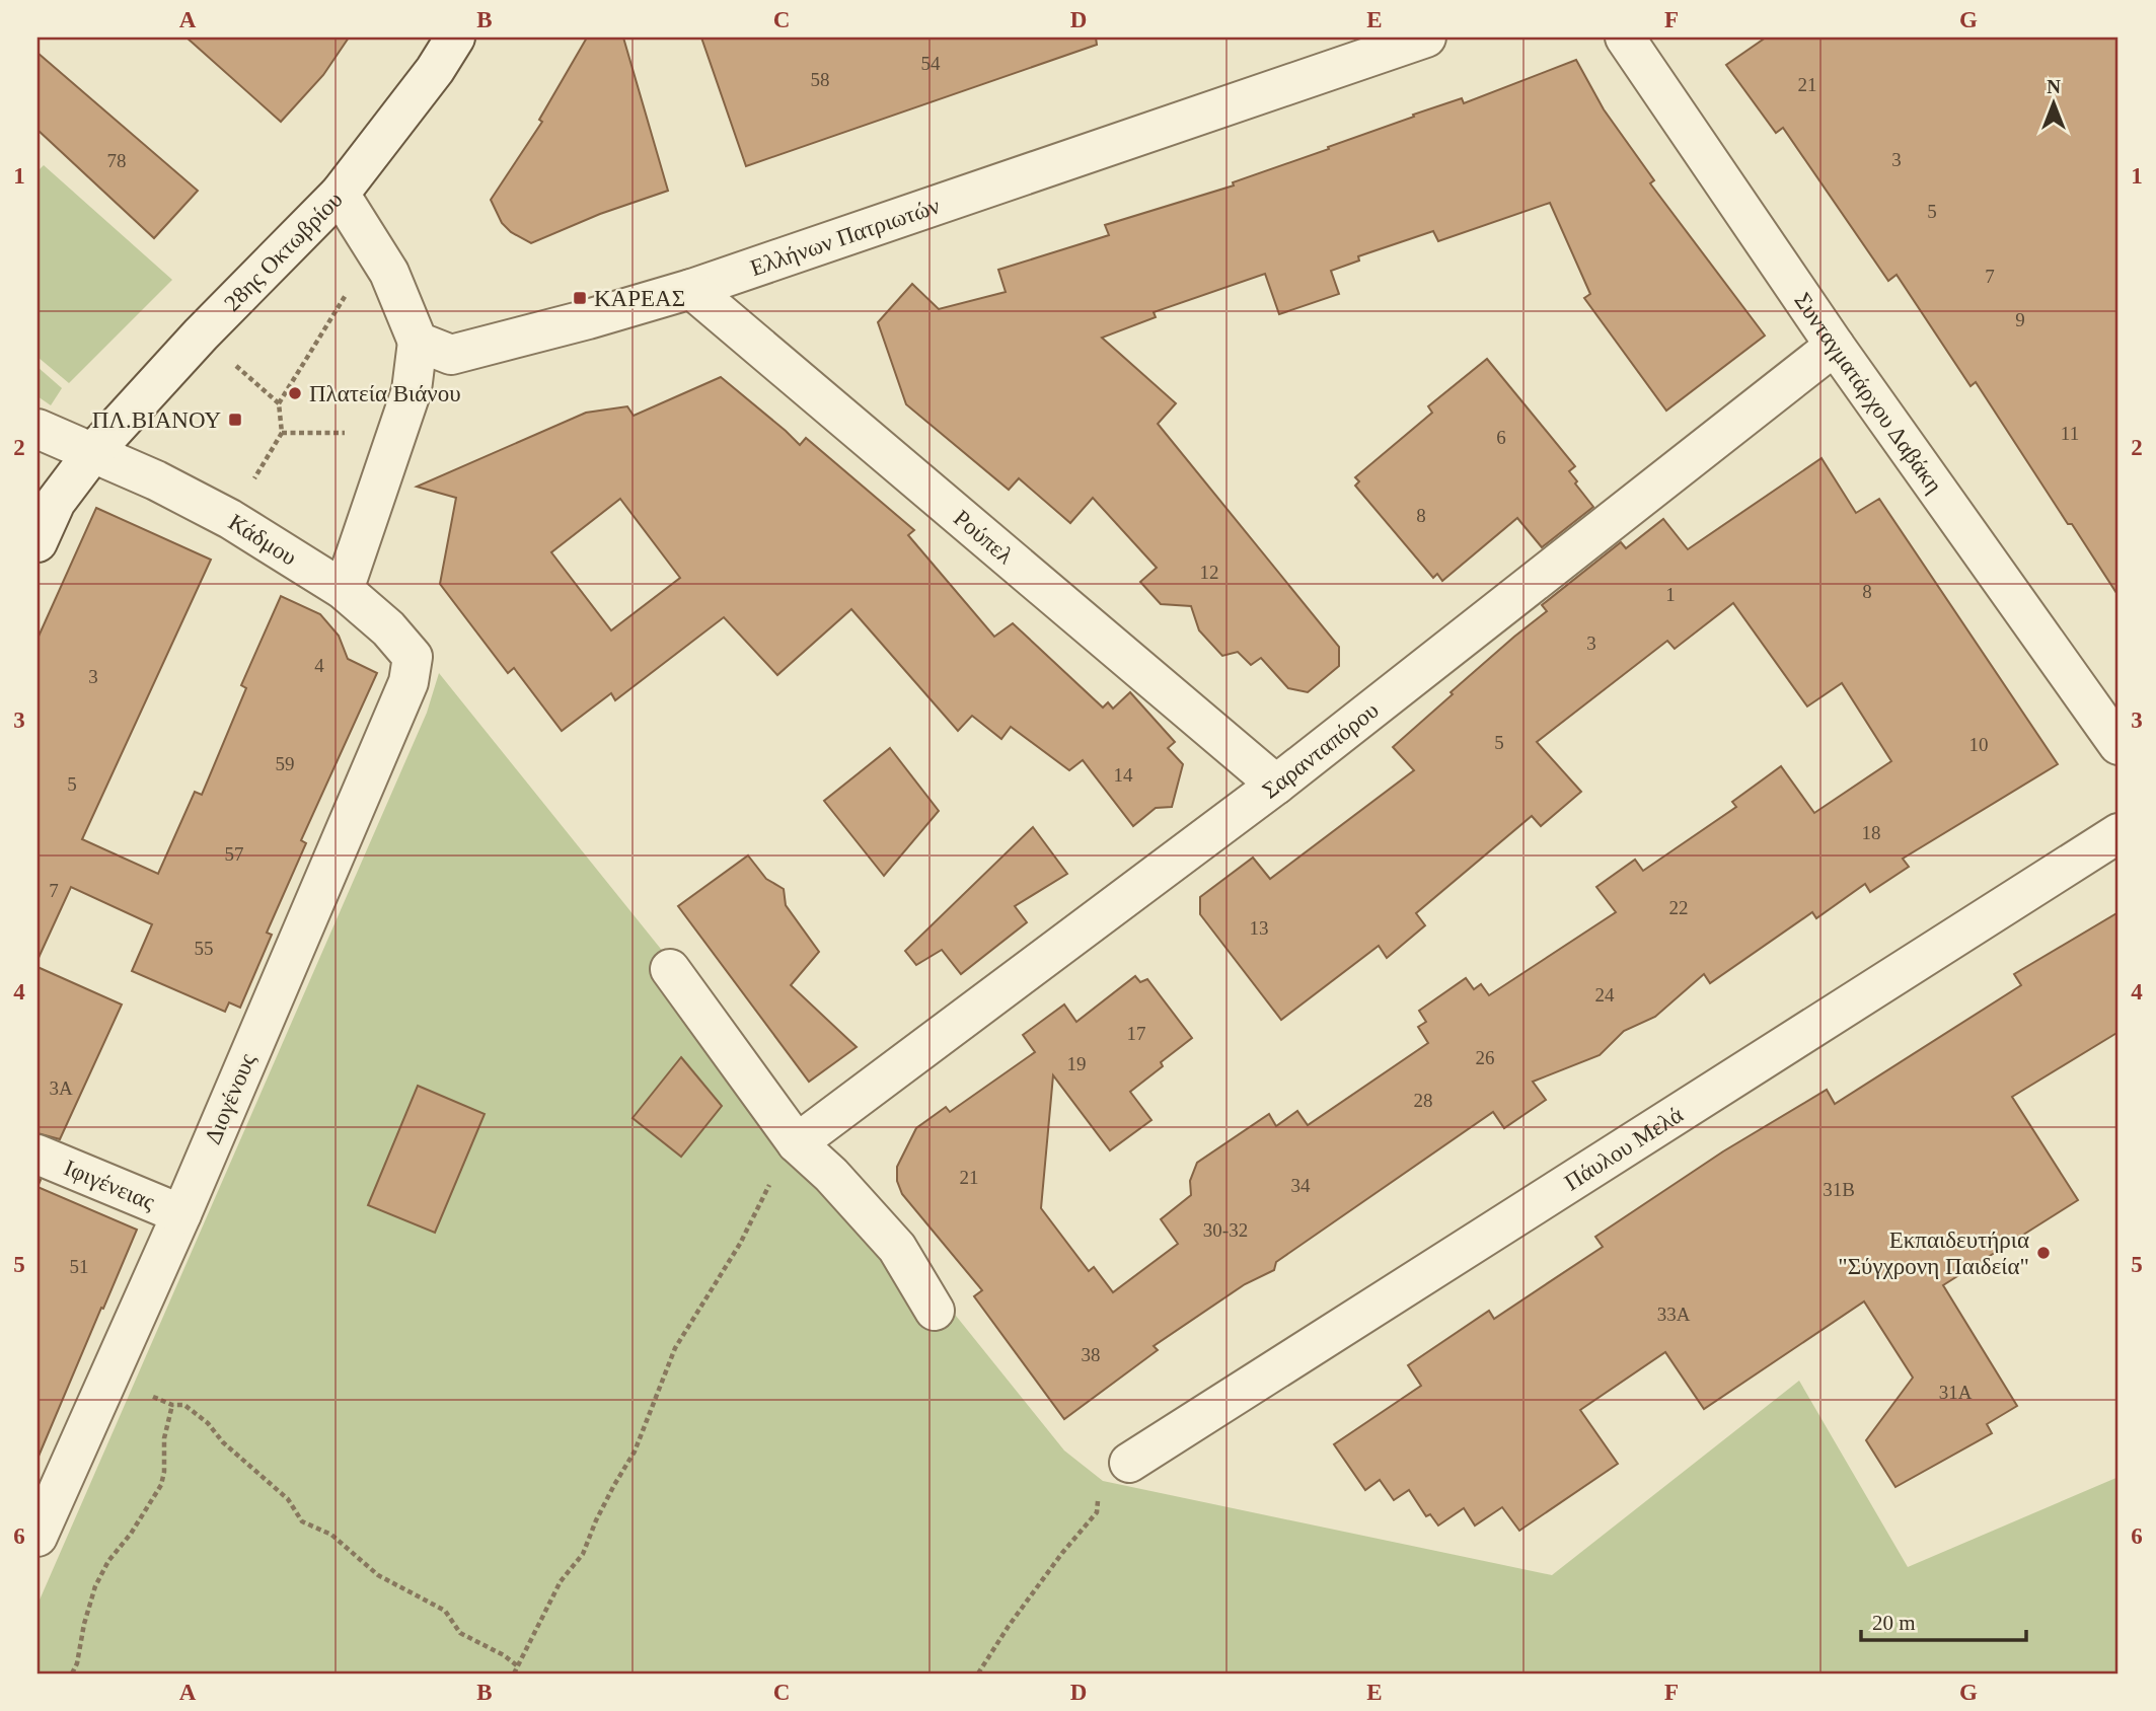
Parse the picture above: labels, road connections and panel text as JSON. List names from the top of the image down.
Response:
{
  "streets": {
    "street": [
      "Ελλήνων Πατριωτών",
      "28ης Οκτωβρίου",
      "Συνταγματάρχου Δαβάκη",
      "Ρούπελ",
      "Κάδμου",
      "Σαρανταπόρου",
      "Διογένους",
      "Πάυλου Μελά",
      "Ιφιγένειας"
    ]
  },
  "crossings": [
    ["Ελλήνων Πατριωτών", "Ρούπελ"],
    ["28ης Οκτωβρίου", "Κάδμου"],
    ["Συνταγματάρχου Δαβάκη", "Σαρανταπόρου"],
    ["Ρούπελ", "Σαρανταπόρου"],
    ["Κάδμου", "Διογένους"],
    ["Διογένους", "Ιφιγένειας"]
  ],
  "places": {
    "transit": ["ΚΑΡΕΑΣ", "ΠΛ.ΒΙΑΝΟΥ"],
    "other": ["Πλατεία Βιάνου", "Εκπαιδευτήρια \"Σύγχρονη Παιδεία\""]
  },
  "house_numbers": [
    "54",
    "58",
    "21",
    "3",
    "78",
    "5",
    "7",
    "9",
    "11",
    "6",
    "8",
    "12",
    "8",
    "1",
    "3",
    "4",
    "3",
    "5",
    "10",
    "59",
    "14",
    "5",
    "18",
    "57",
    "7",
    "22",
    "13",
    "55",
    "24",
    "17",
    "26",
    "19",
    "3Α",
    "28",
    "21",
    "34",
    "31Β",
    "30-32",
    "51",
    "33Α",
    "38",
    "31Α"
  ],
  "scale_bar": "20 m",
  "north": "top",
  "grid": {
    "columns": [
      "A",
      "B",
      "C",
      "D",
      "E",
      "F",
      "G"
    ],
    "rows": [
      "1",
      "2",
      "3",
      "4",
      "5",
      "6"
    ]
  }
}
